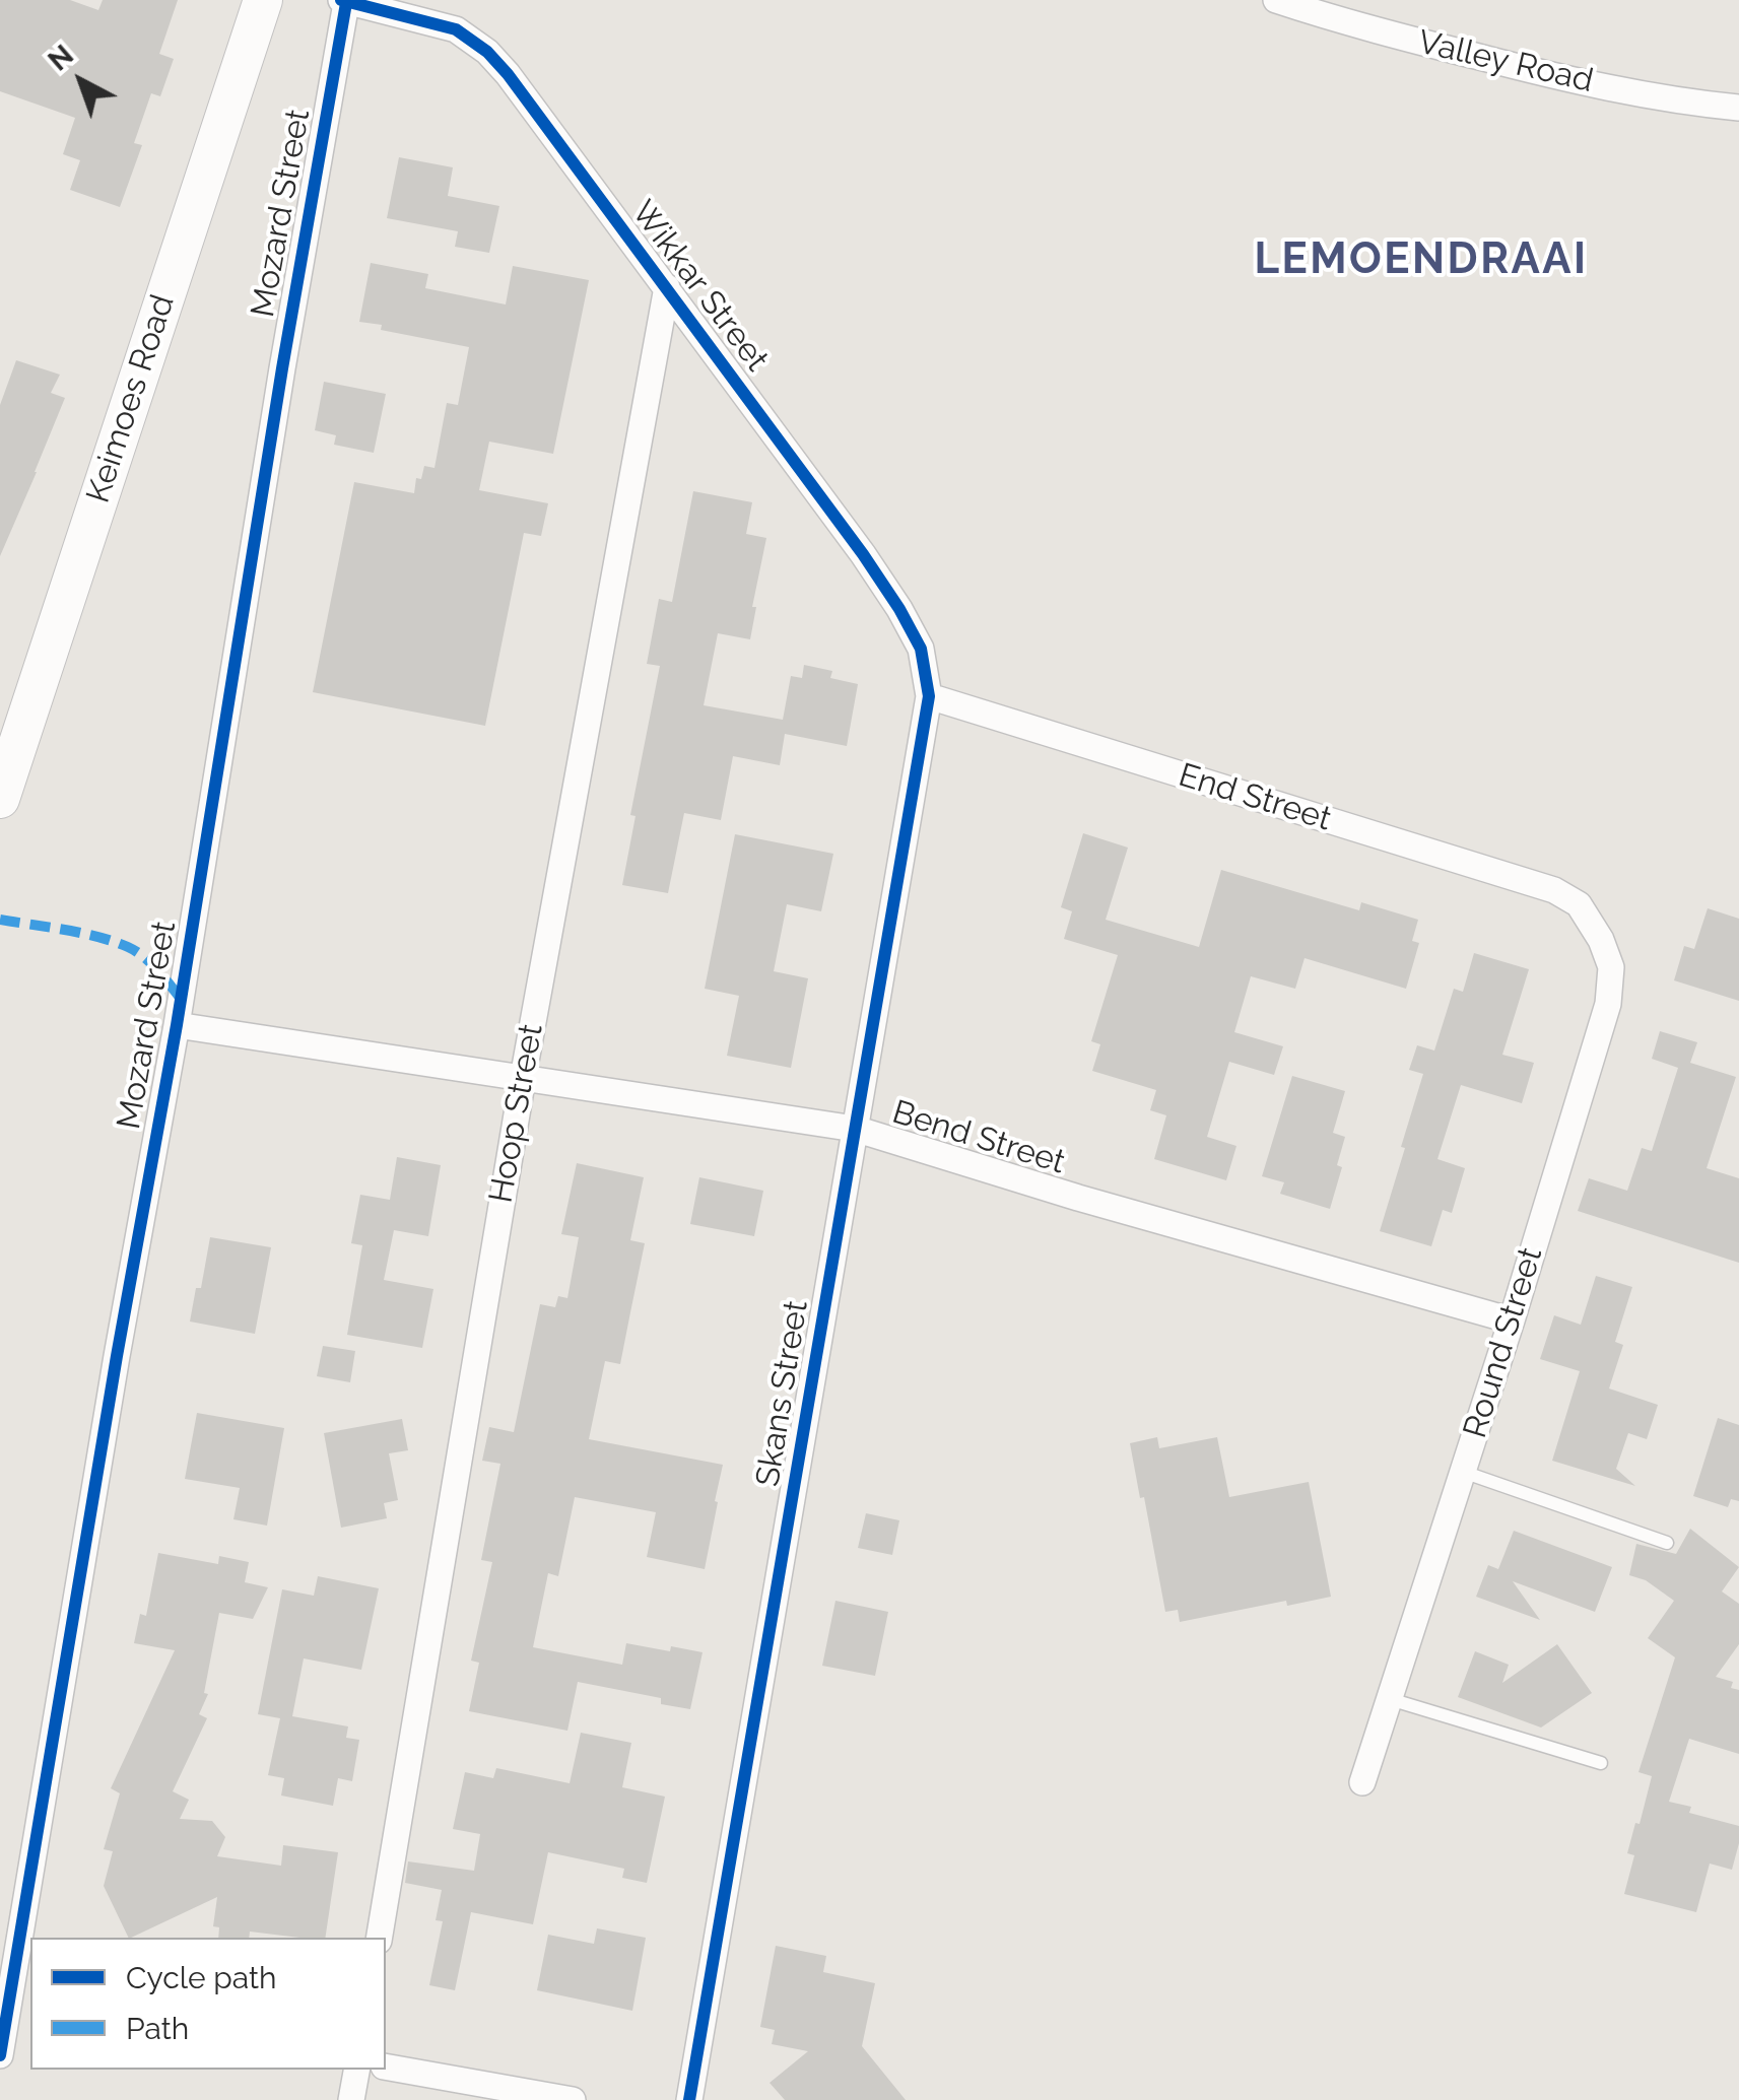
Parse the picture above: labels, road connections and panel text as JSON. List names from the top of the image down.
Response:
{
  "streets": {
    "street": [
      "Valley Road",
      "Mozard Street",
      "Wikkar Street",
      "Keimoes Road",
      "End Street",
      "Hoop Street",
      "Bend Street",
      "Round Street",
      "Skans Street"
    ]
  },
  "crossings": [
    ["Mozard Street", "Wikkar Street"],
    ["Mozard Street", "Bend Street"],
    ["Wikkar Street", "End Street"],
    ["Wikkar Street", "Hoop Street"],
    ["Wikkar Street", "Skans Street"],
    ["End Street", "Round Street"],
    ["End Street", "Skans Street"],
    ["Hoop Street", "Bend Street"],
    ["Bend Street", "Round Street"],
    ["Bend Street", "Skans Street"]
  ],
  "districts": ["LEMOENDRAAI"],
  "legend": ["Cycle path", "Path"],
  "north": "top left"
}
